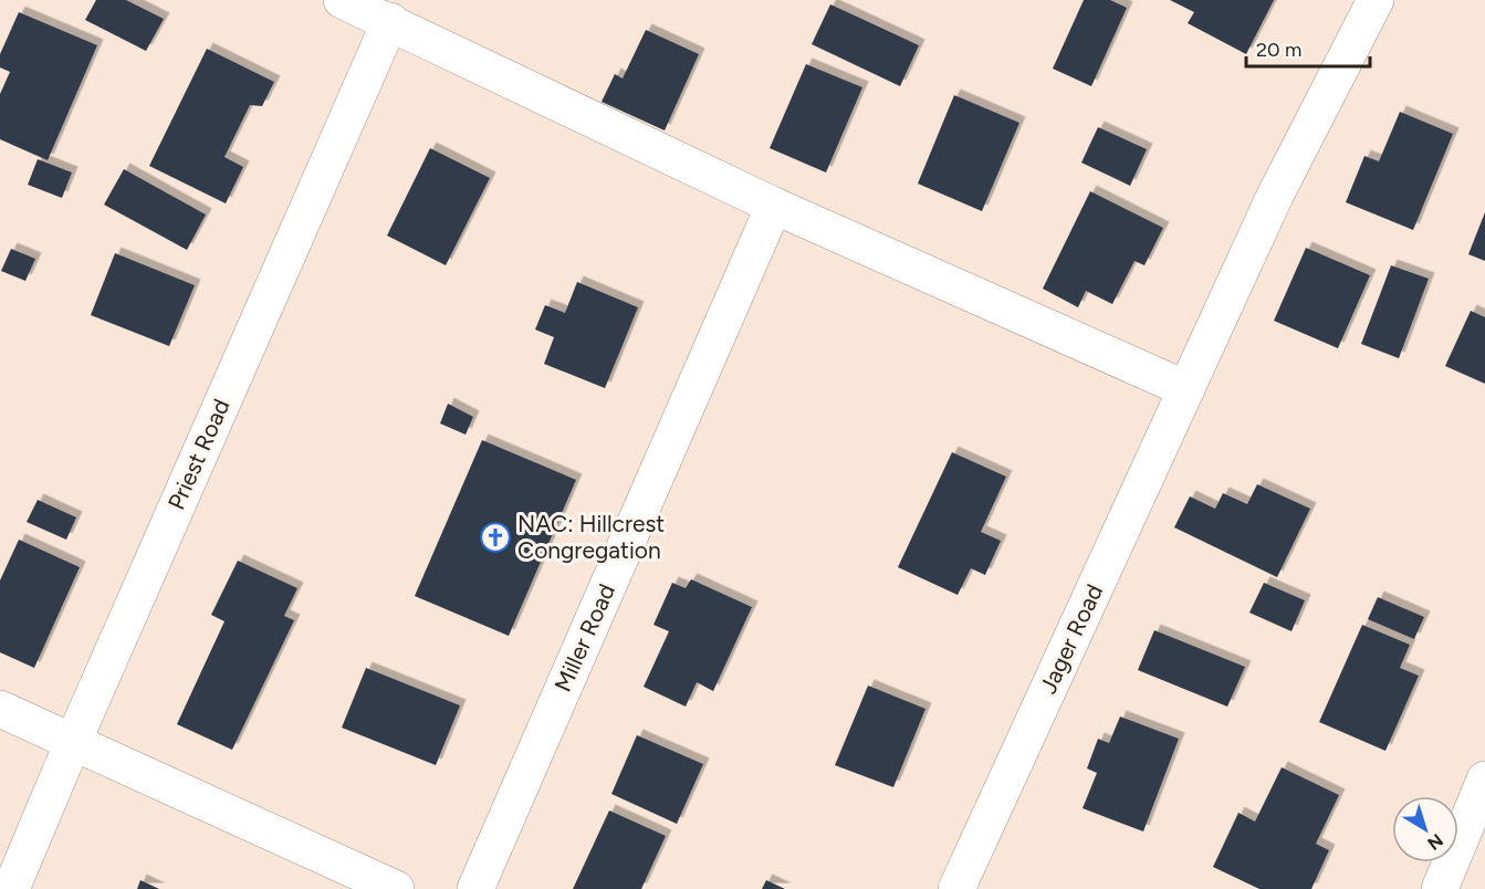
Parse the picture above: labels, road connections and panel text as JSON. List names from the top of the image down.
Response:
{
  "streets": {
    "street": ["Priest Road", "Miller Road", "Jager Road"]
  },
  "places": {
    "church": ["NAC: Hillcrest Congregation"]
  },
  "scale_bar": "20 m",
  "north": "bottom right"
}
